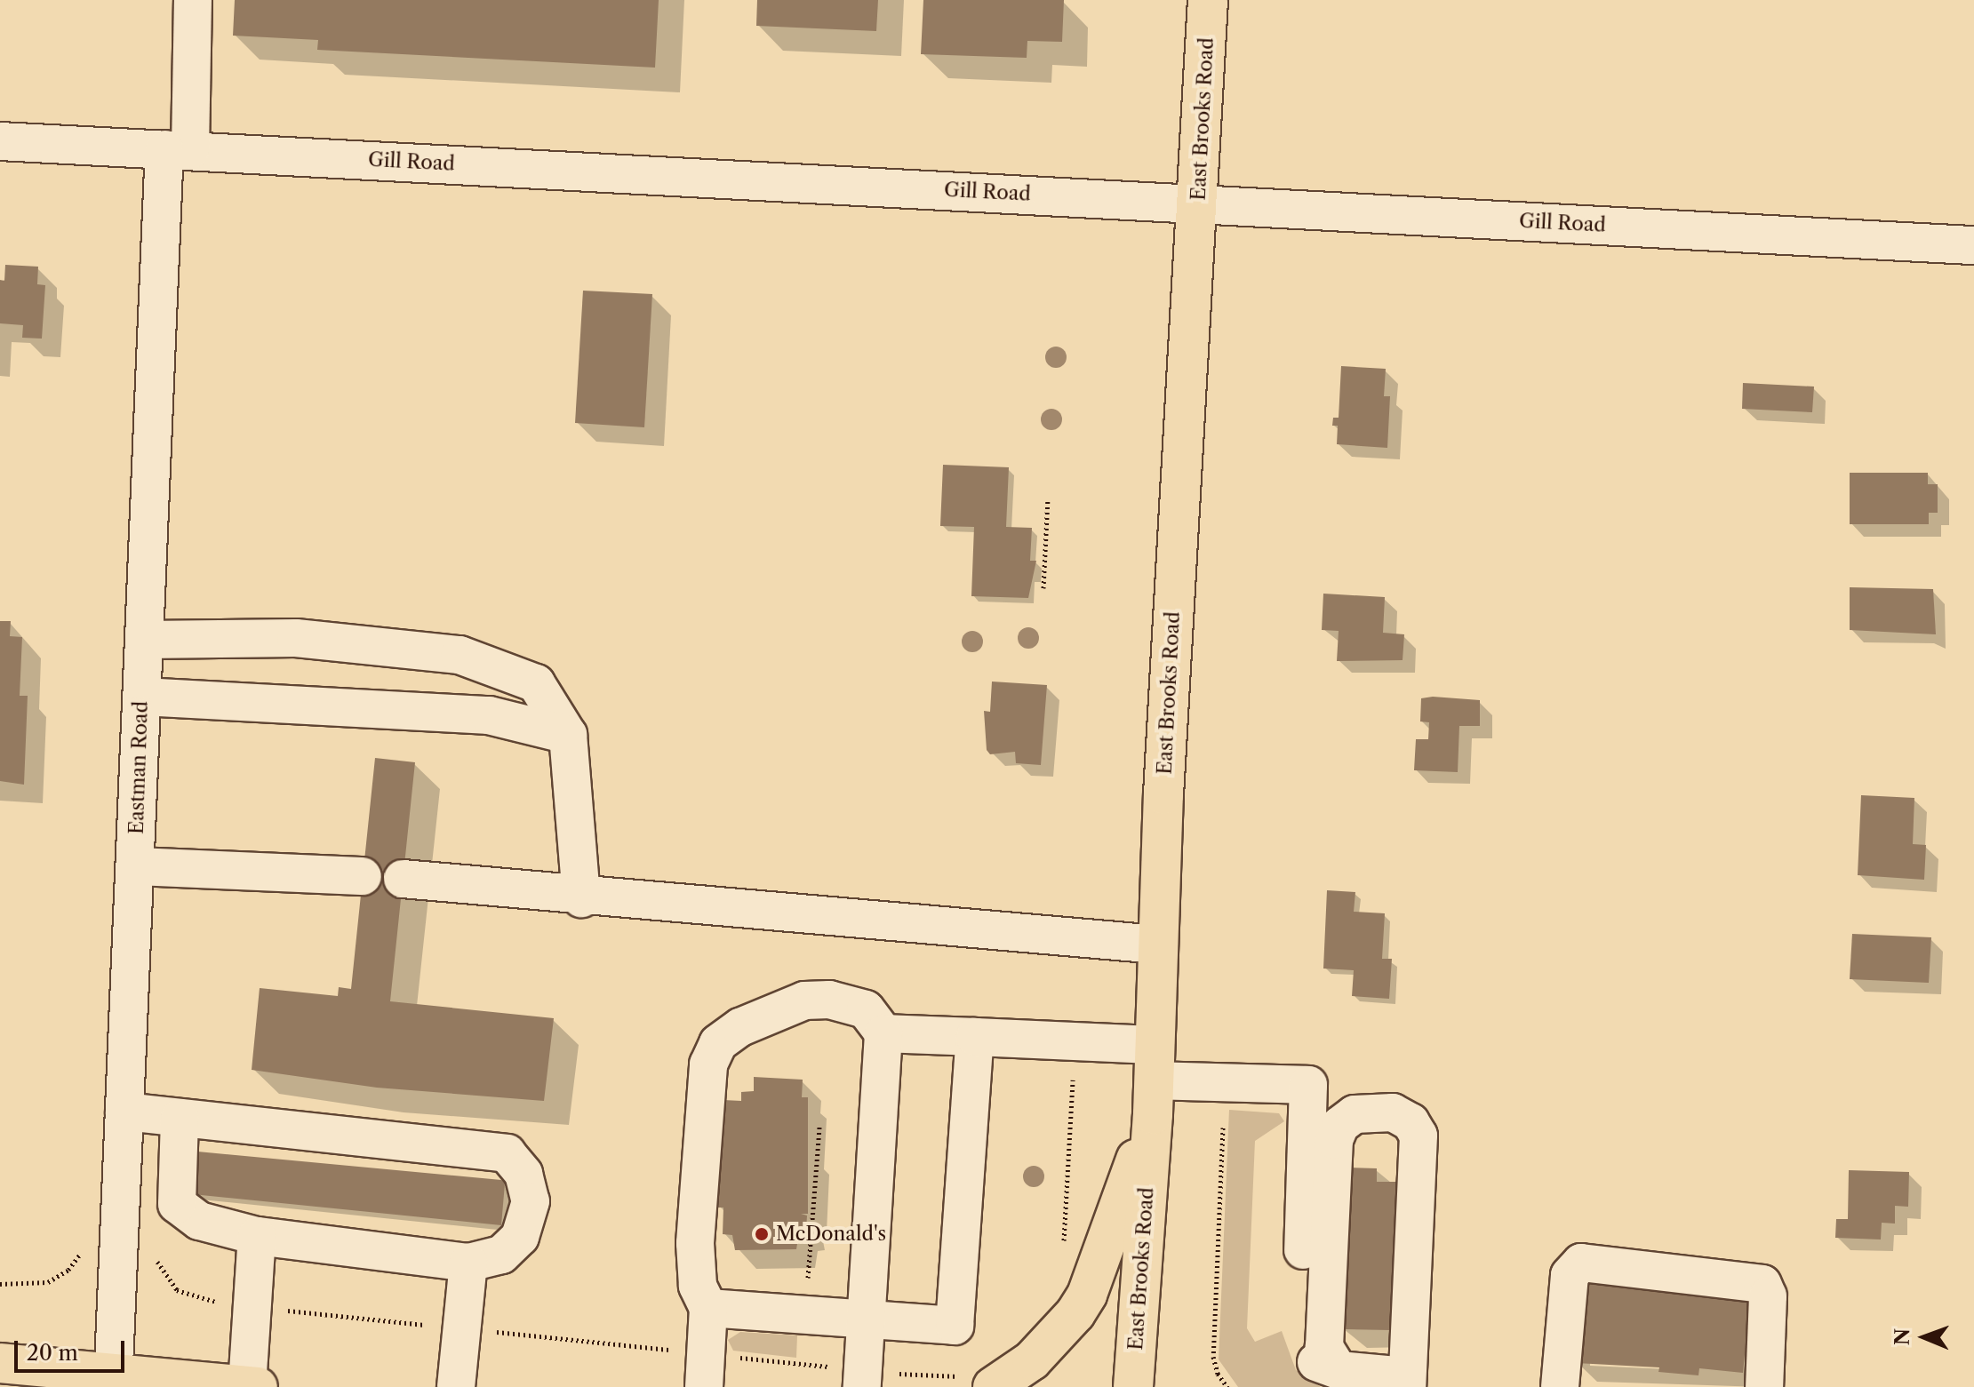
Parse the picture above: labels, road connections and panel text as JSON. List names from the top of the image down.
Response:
{
  "streets": {
    "main road": ["East Brooks Road"],
    "street": ["Gill Road", "Eastman Road"]
  },
  "crossings": [
    ["East Brooks Road", "Gill Road"],
    ["Gill Road", "Eastman Road"]
  ],
  "places": ["McDonald's"],
  "scale_bar": "20 m",
  "north": "left"
}
